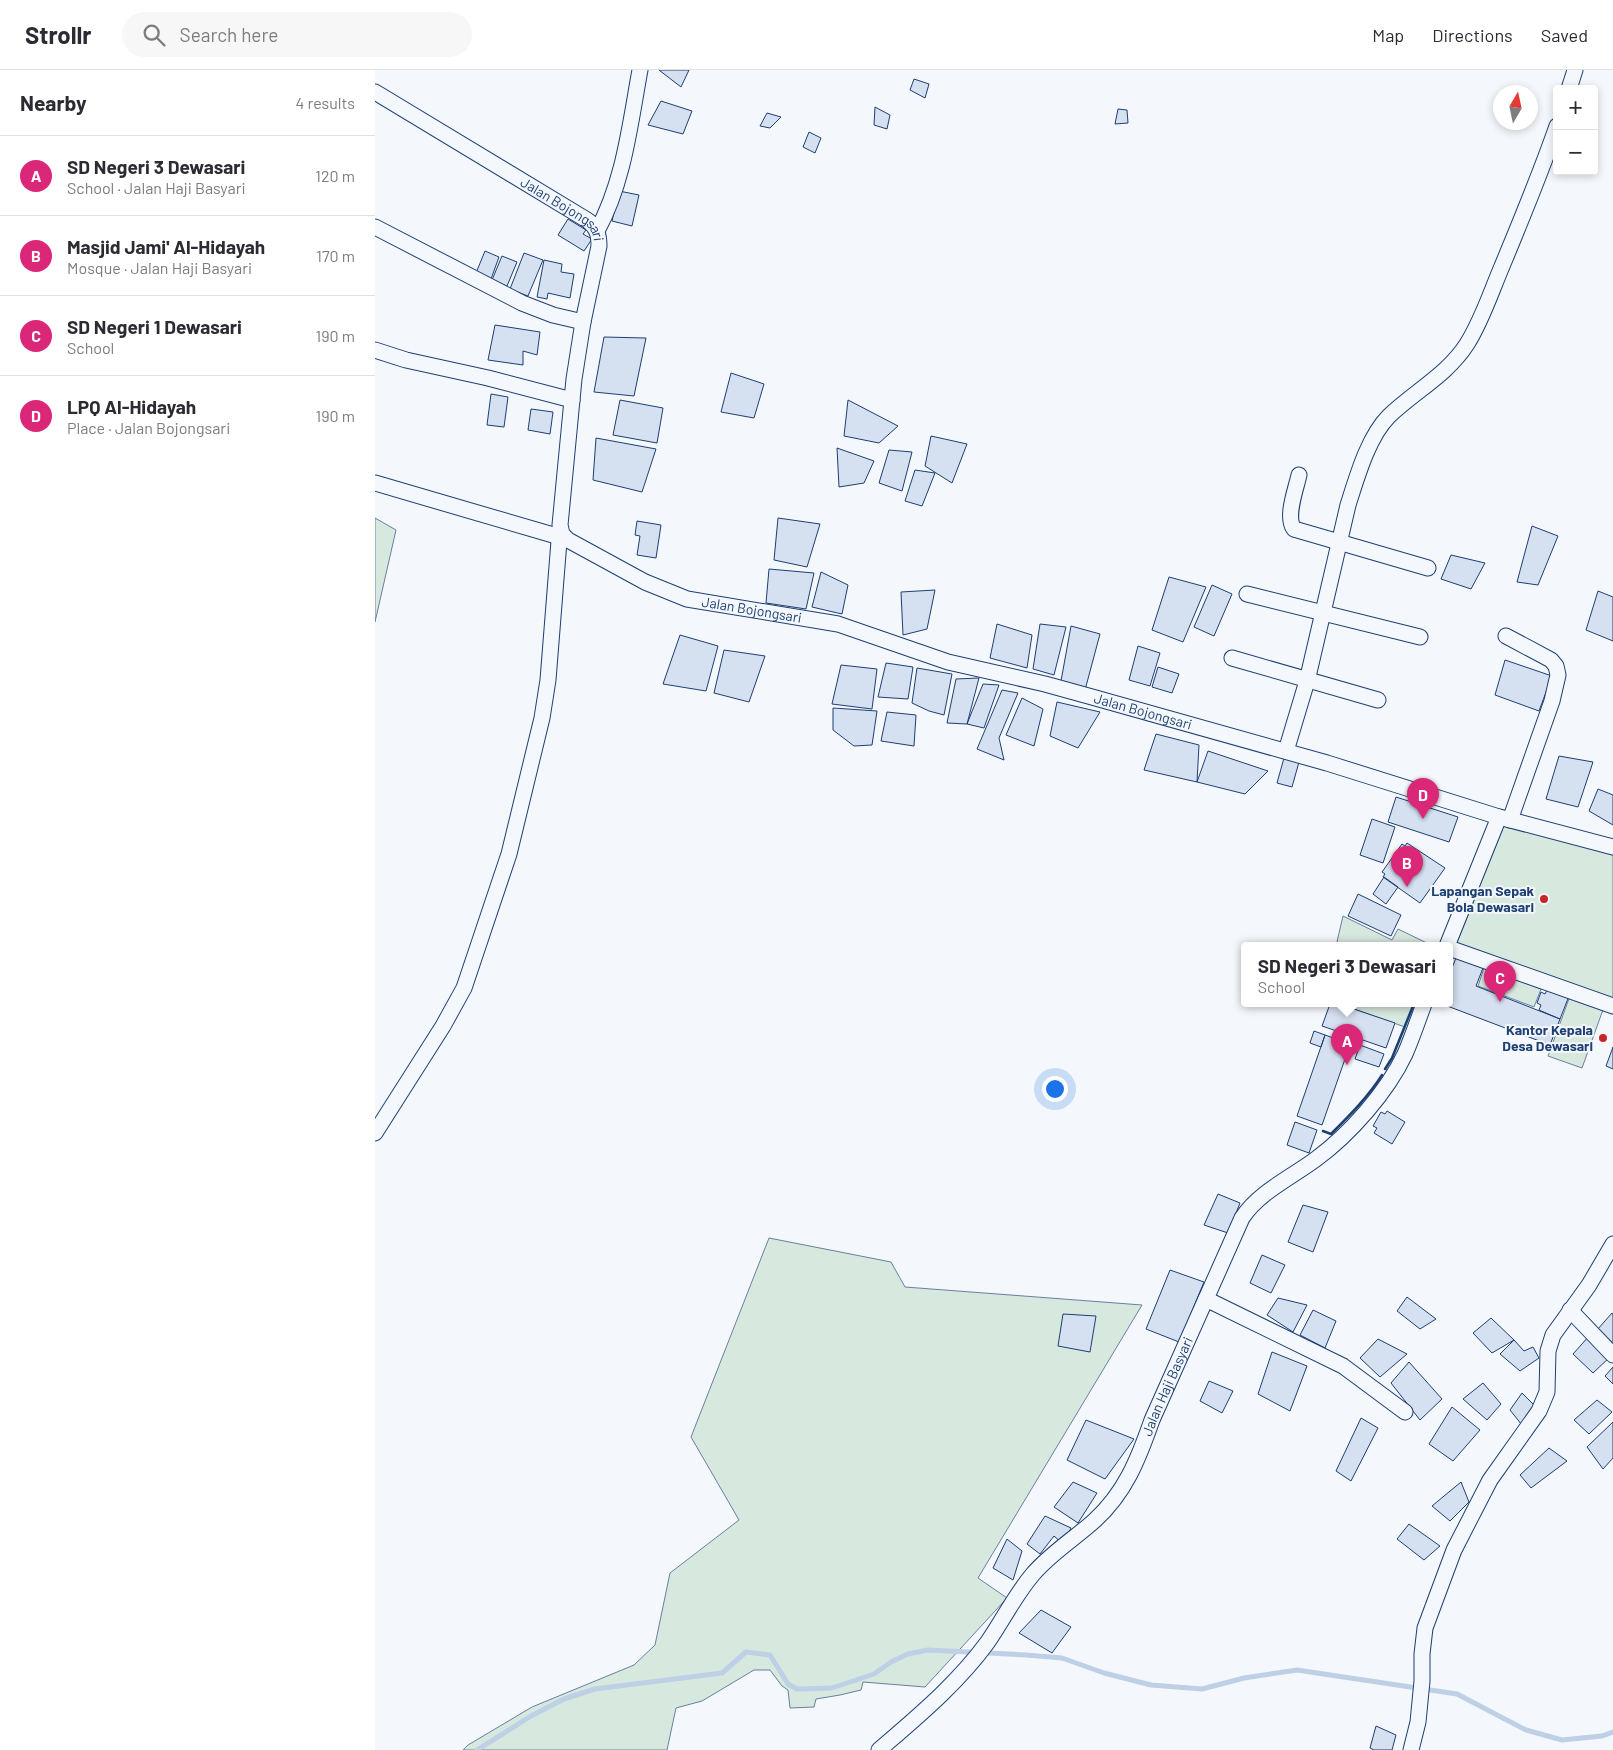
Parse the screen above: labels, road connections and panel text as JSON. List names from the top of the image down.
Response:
{
  "streets": {
    "street": ["Jalan Bojongsari", "Jalan Haji Basyari"]
  },
  "places": ["Lapangan Sepak Bola Dewasari", "Kantor Kepala Desa Dewasari"],
  "north": "top",
  "page": {
    "header": "Strollr",
    "search": "Search here",
    "nav": ["Map", "Directions", "Saved"],
    "heading": ["Nearby", "4 results"],
    "map_buttons": ["+", "−"],
    "list": [
      {
        "mark": "A",
        "name": "SD Negeri 3 Dewasari",
        "note": "School · Jalan Haji Basyari",
        "value": "120 m"
      },
      {
        "mark": "B",
        "name": "Masjid Jami' Al-Hidayah",
        "note": "Mosque · Jalan Haji Basyari",
        "value": "170 m"
      },
      {
        "mark": "C",
        "name": "SD Negeri 1 Dewasari",
        "note": "School",
        "value": "190 m"
      },
      {
        "mark": "D",
        "name": "LPQ Al-Hidayah",
        "note": "Place · Jalan Bojongsari",
        "value": "190 m"
      }
    ],
    "pins": [
      "D",
      "B",
      "C",
      "A"
    ],
    "popup": ["SD Negeri 3 Dewasari", "School"]
  }
}
